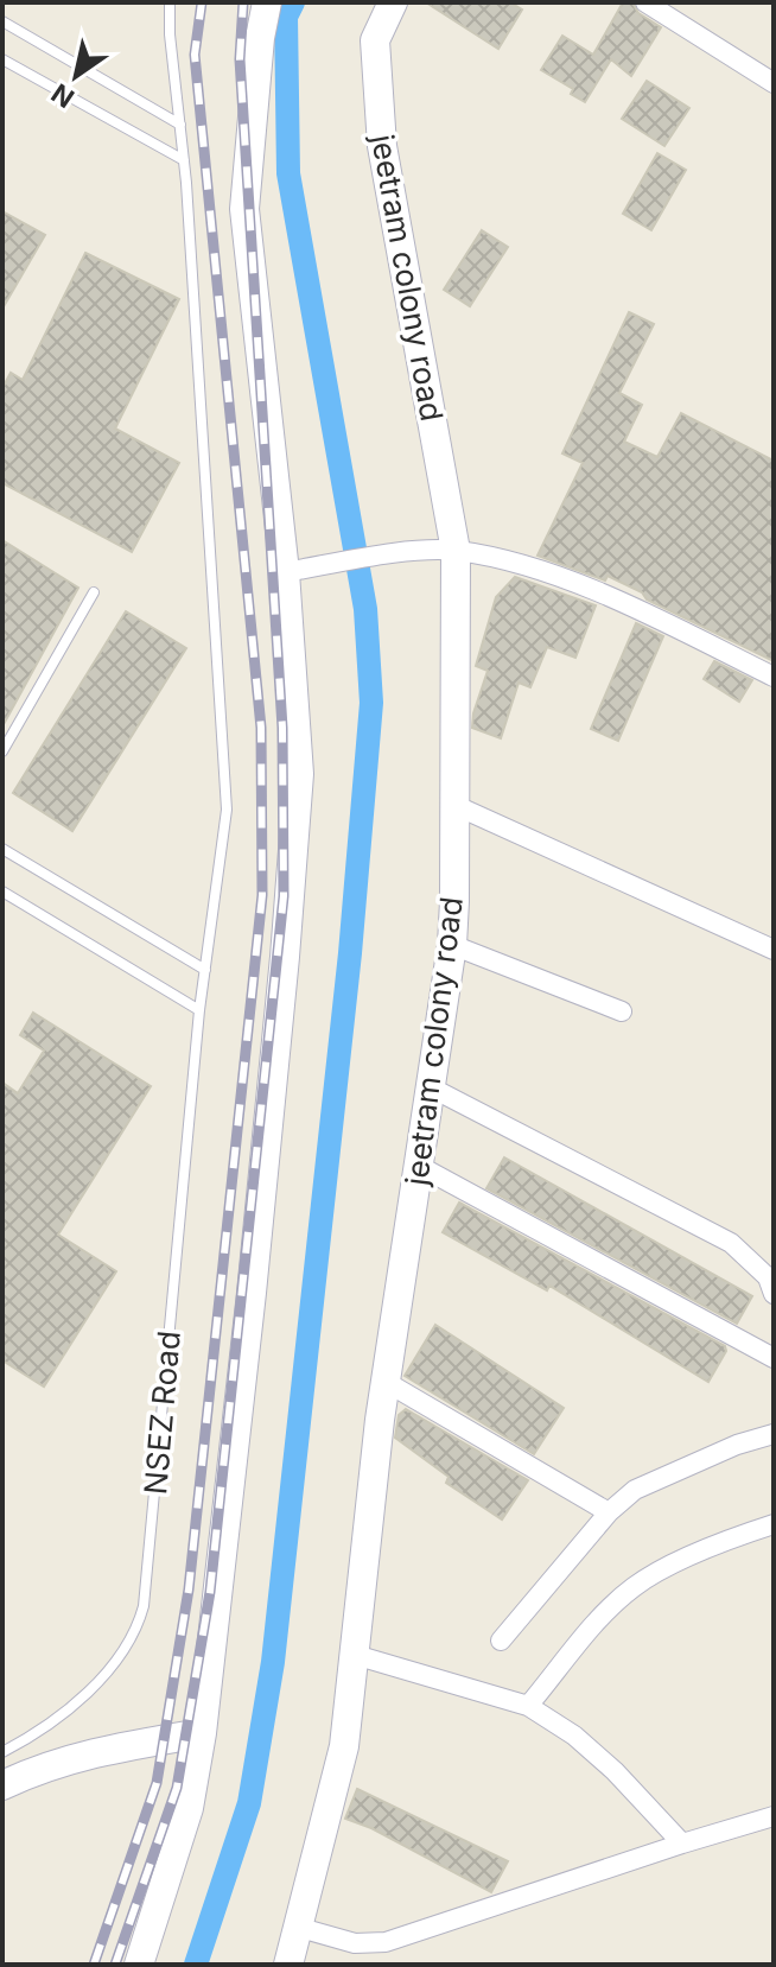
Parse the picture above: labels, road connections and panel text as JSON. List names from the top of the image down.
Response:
{
  "streets": {
    "street": ["jeetram colony road"],
    "lane": ["NSEZ Road"]
  },
  "north": "bottom left"
}
